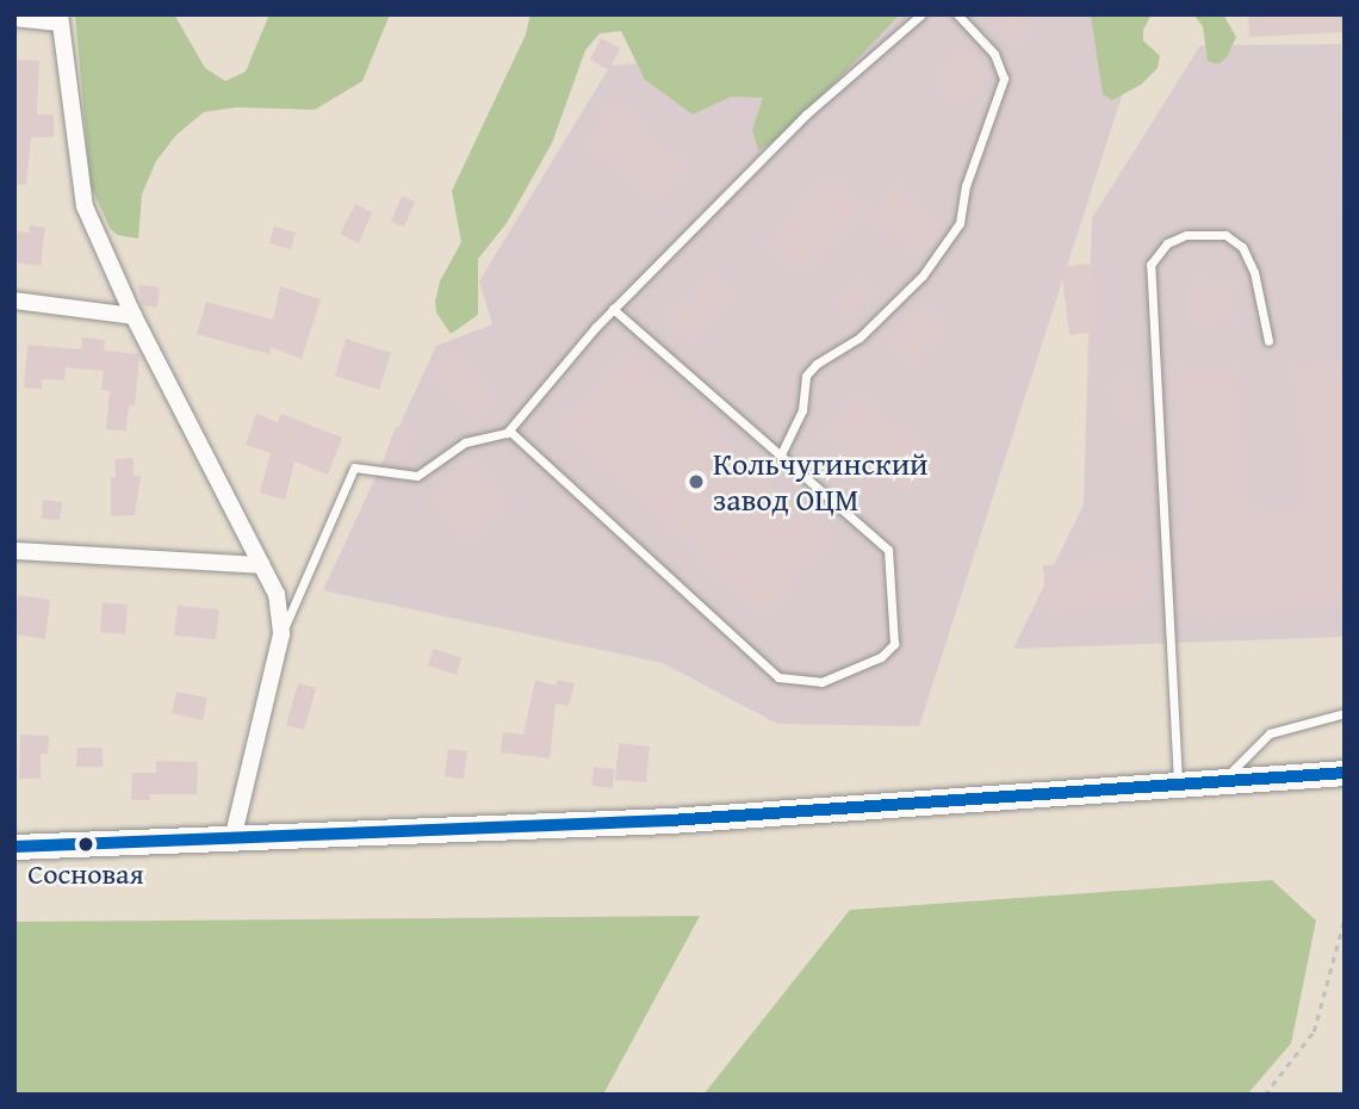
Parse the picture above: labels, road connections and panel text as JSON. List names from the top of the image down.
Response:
{
  "places": ["Кольчугинский завод ОЦМ", "Сосновая"]
}
